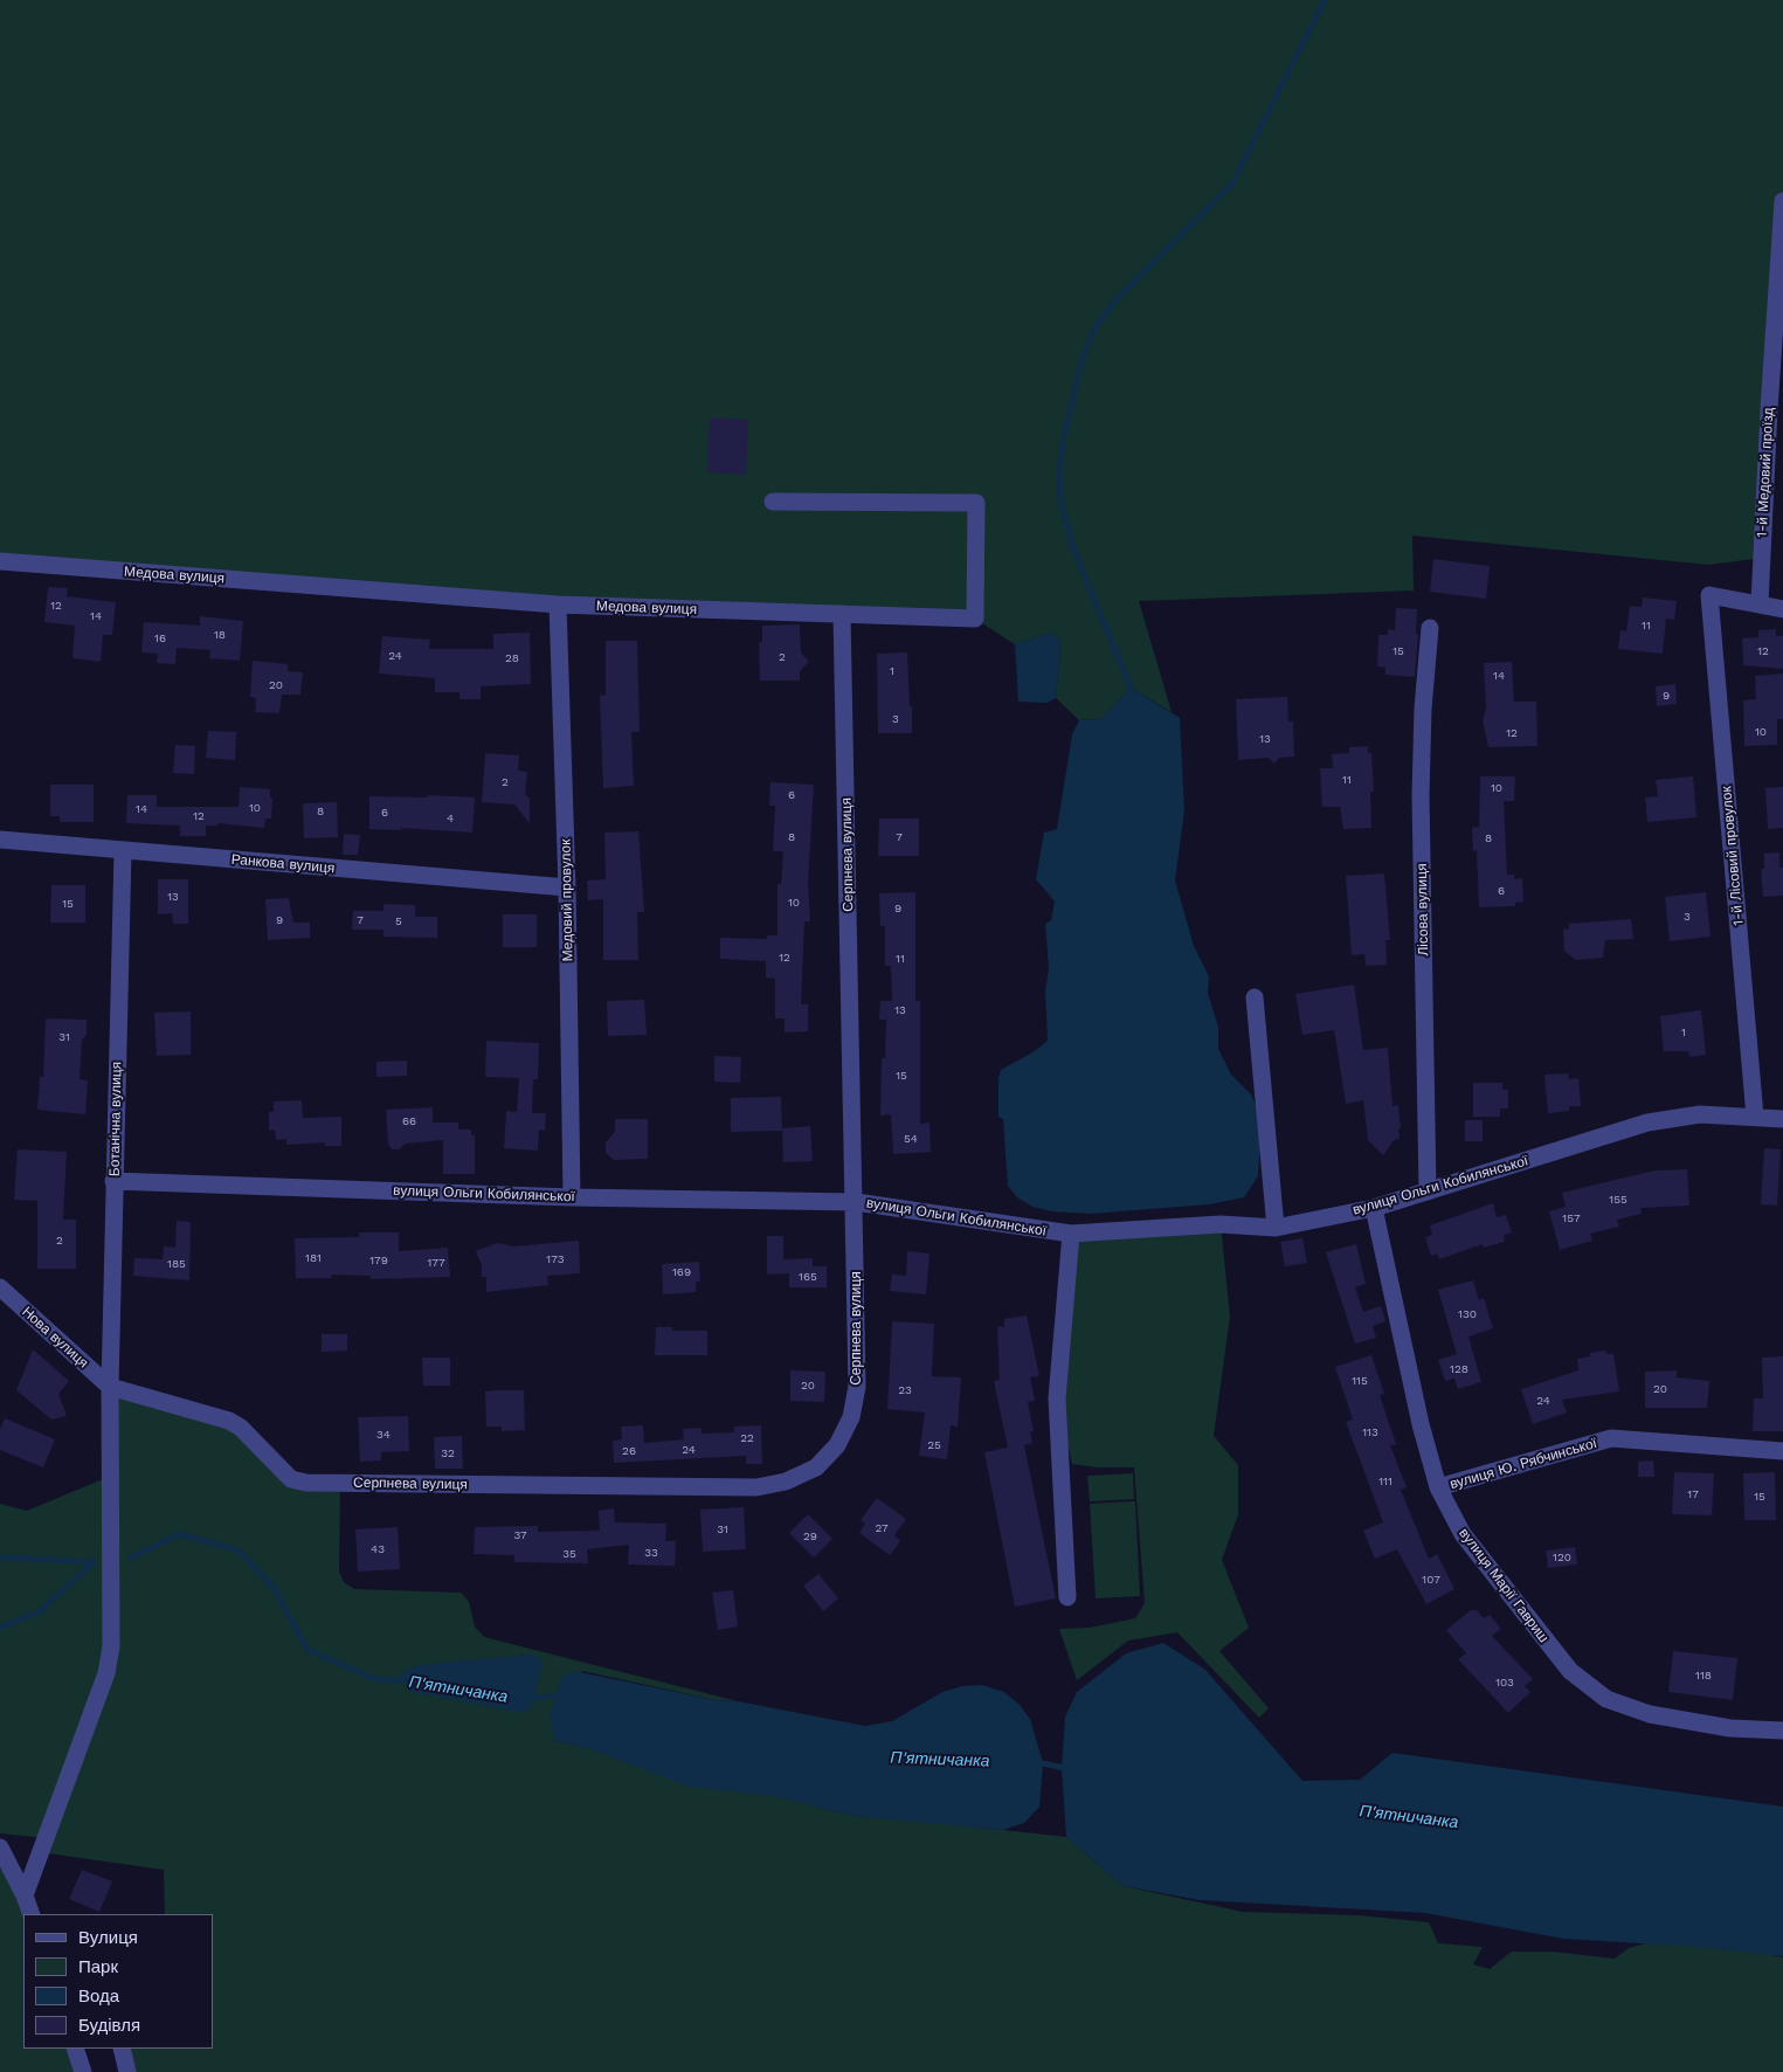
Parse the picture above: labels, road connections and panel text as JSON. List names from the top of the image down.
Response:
{
  "streets": {
    "street": [
      "1-й Медовий проїзд",
      "Медова вулиця",
      "Серпнева вулиця",
      "1-й Лісовий провулок",
      "Ранкова вулиця",
      "Медовий провулок",
      "Лісова вулиця",
      "Ботанічна вулиця",
      "вулиця Ольги Кобилянської",
      "Нова вулиця",
      "вулиця Ю. Рябчинської",
      "вулиця Марії Гавриш"
    ]
  },
  "crossings": [
    ["1-й Медовий проїзд", "1-й Лісовий провулок"],
    ["Медова вулиця", "Серпнева вулиця"],
    ["Медова вулиця", "Медовий провулок"],
    ["Серпнева вулиця", "Ботанічна вулиця"],
    ["Серпнева вулиця", "вулиця Ольги Кобилянської"],
    ["Серпнева вулиця", "Нова вулиця"],
    ["1-й Лісовий провулок", "вулиця Ольги Кобилянської"],
    ["Ранкова вулиця", "Медовий провулок"],
    ["Ранкова вулиця", "Ботанічна вулиця"],
    ["Медовий провулок", "вулиця Ольги Кобилянської"],
    ["Лісова вулиця", "вулиця Ольги Кобилянської"],
    ["Ботанічна вулиця", "вулиця Ольги Кобилянської"],
    ["Ботанічна вулиця", "Нова вулиця"],
    ["вулиця Ольги Кобилянської", "вулиця Марії Гавриш"],
    ["вулиця Ю. Рябчинської", "вулиця Марії Гавриш"]
  ],
  "water": ["П'ятничанка"],
  "house_numbers": [
    "12",
    "14",
    "11",
    "18",
    "16",
    "15",
    "12",
    "24",
    "2",
    "28",
    "1",
    "14",
    "20",
    "9",
    "3",
    "10",
    "12",
    "13",
    "11",
    "2",
    "10",
    "6",
    "10",
    "14",
    "8",
    "6",
    "12",
    "4",
    "8",
    "7",
    "8",
    "6",
    "13",
    "10",
    "15",
    "9",
    "3",
    "9",
    "7",
    "5",
    "12",
    "11",
    "13",
    "1",
    "31",
    "15",
    "66",
    "54",
    "155",
    "157",
    "2",
    "181",
    "173",
    "179",
    "177",
    "185",
    "169",
    "165",
    "130",
    "128",
    "115",
    "20",
    "20",
    "23",
    "24",
    "113",
    "34",
    "22",
    "25",
    "24",
    "26",
    "32",
    "111",
    "17",
    "15",
    "27",
    "31",
    "37",
    "29",
    "43",
    "33",
    "35",
    "120",
    "107",
    "118",
    "103"
  ],
  "legend": [
    "Вулиця",
    "Парк",
    "Вода",
    "Будівля"
  ]
}
